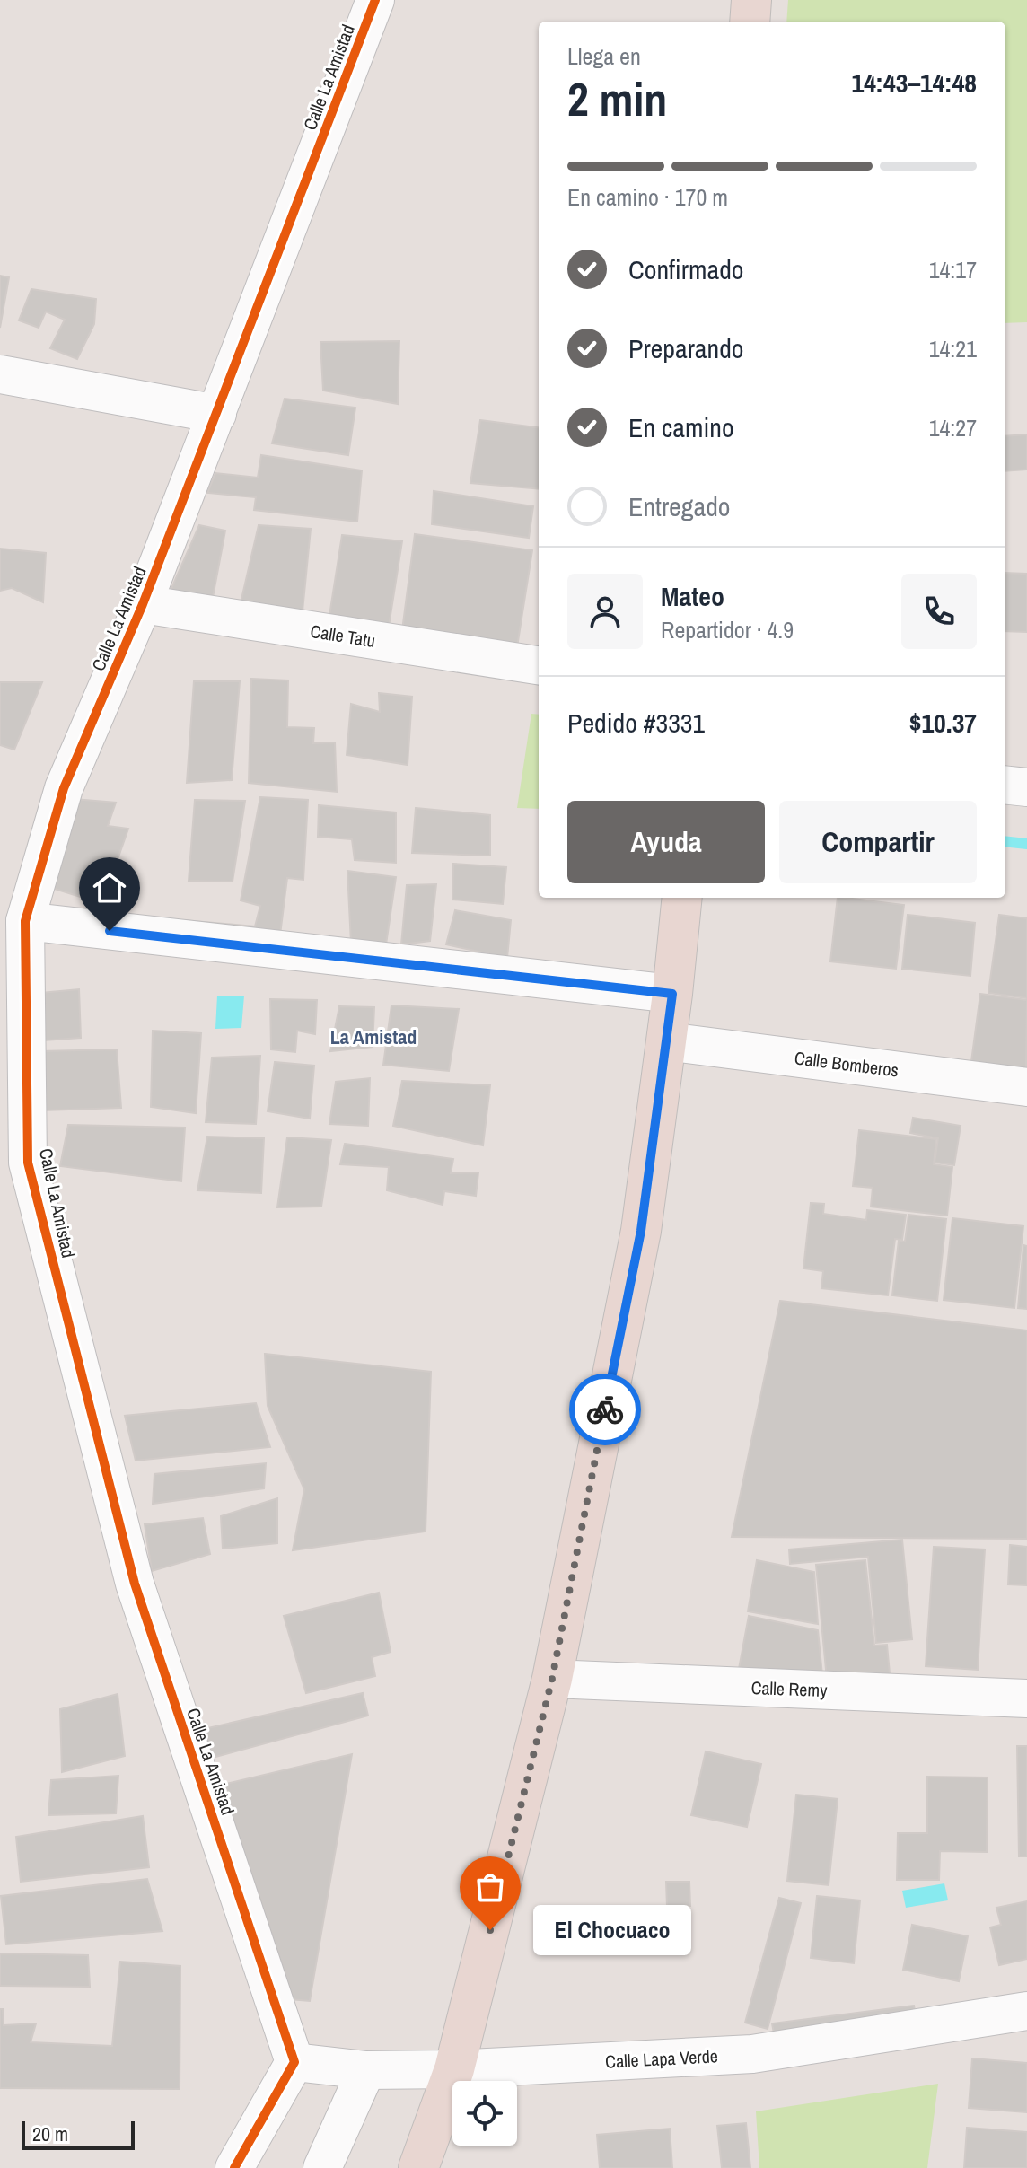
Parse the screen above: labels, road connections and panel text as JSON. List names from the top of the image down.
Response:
{
  "streets": {
    "street": [
      "Calle La Amistad",
      "Calle Tatu",
      "Calle Bomberos",
      "Calle Remy",
      "Calle Lapa Verde"
    ]
  },
  "crossings": [
    ["Calle La Amistad", "Calle Tatu"],
    ["Calle La Amistad", "Calle Lapa Verde"]
  ],
  "districts": ["La Amistad"],
  "places": ["El Chocuaco"],
  "scale_bar": "20 m",
  "page": {
    "heading": ["2 min", "Llega en", "14:43–14:48"],
    "panel": [
      "Mateo",
      "Repartidor · 4.9",
      "Pedido #3331",
      "$10.37"
    ],
    "bar": "En camino · 170 m",
    "list": [
      ["Confirmado", "14:17"],
      ["Preparando", "14:21"],
      ["En camino", "14:27"],
      "Entregado"
    ],
    "buttons": ["Ayuda", "Compartir"],
    "bubble": "El Chocuaco",
    "scale": "20 m"
  }
}
